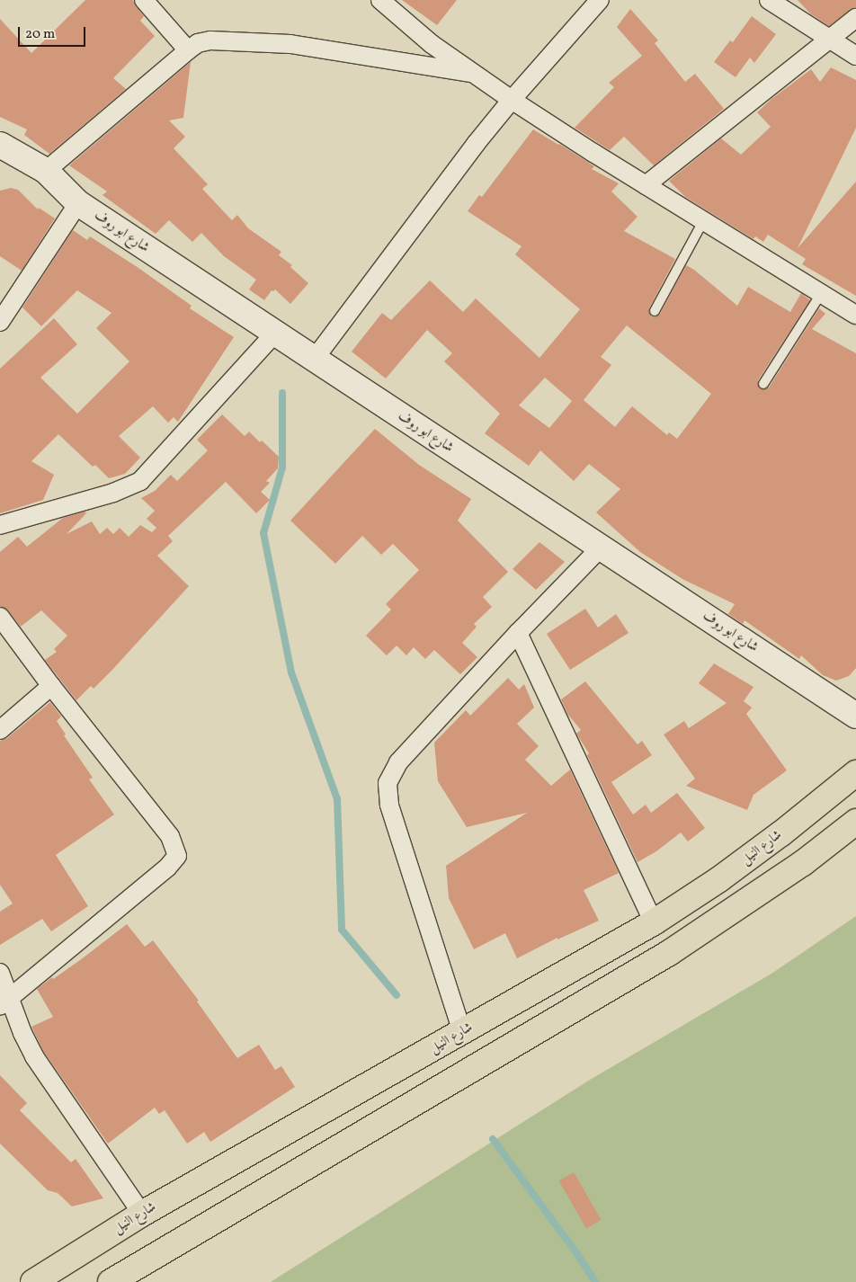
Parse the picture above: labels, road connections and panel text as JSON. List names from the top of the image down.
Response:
{
  "streets": {
    "main road": ["شارع النيل"],
    "street": ["شارع ابو روف"]
  },
  "scale_bar": "20 m"
}
